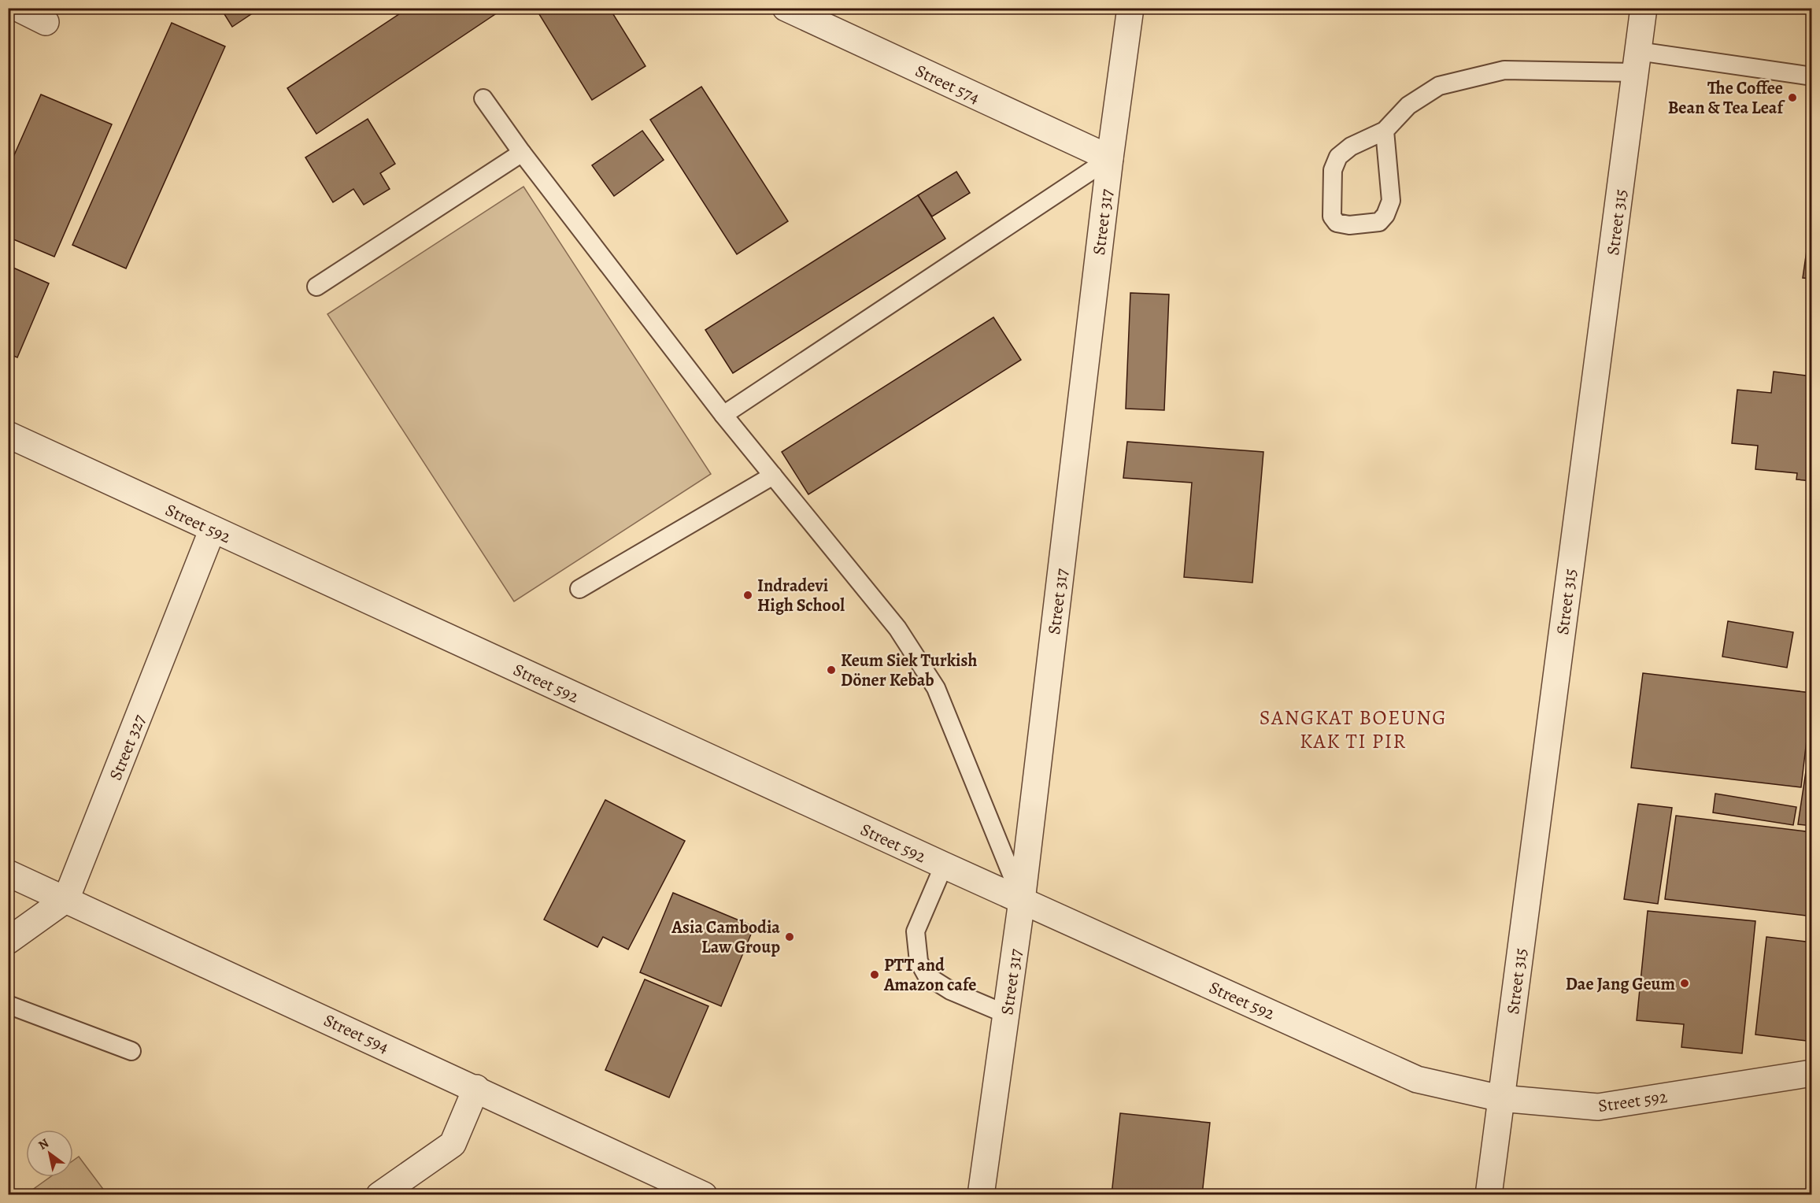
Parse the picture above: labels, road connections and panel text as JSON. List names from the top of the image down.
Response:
{
  "streets": {
    "street": [
      "Street 574",
      "Street 317",
      "Street 315",
      "Street 592",
      "Street 327",
      "Street 594"
    ]
  },
  "crossings": [
    ["Street 574", "Street 317"],
    ["Street 317", "Street 592"],
    ["Street 315", "Street 592"],
    ["Street 592", "Street 327"],
    ["Street 327", "Street 594"]
  ],
  "districts": ["SANGKAT BOEUNG KAK TI PIR"],
  "places": [
    "The Coffee Bean & Tea Leaf",
    "Indradevi High School",
    "Keum Siek Turkish Döner Kebab",
    "Asia Cambodia Law Group",
    "PTT and Amazon cafe",
    "Dae Jang Geum"
  ],
  "north": "top left"
}
